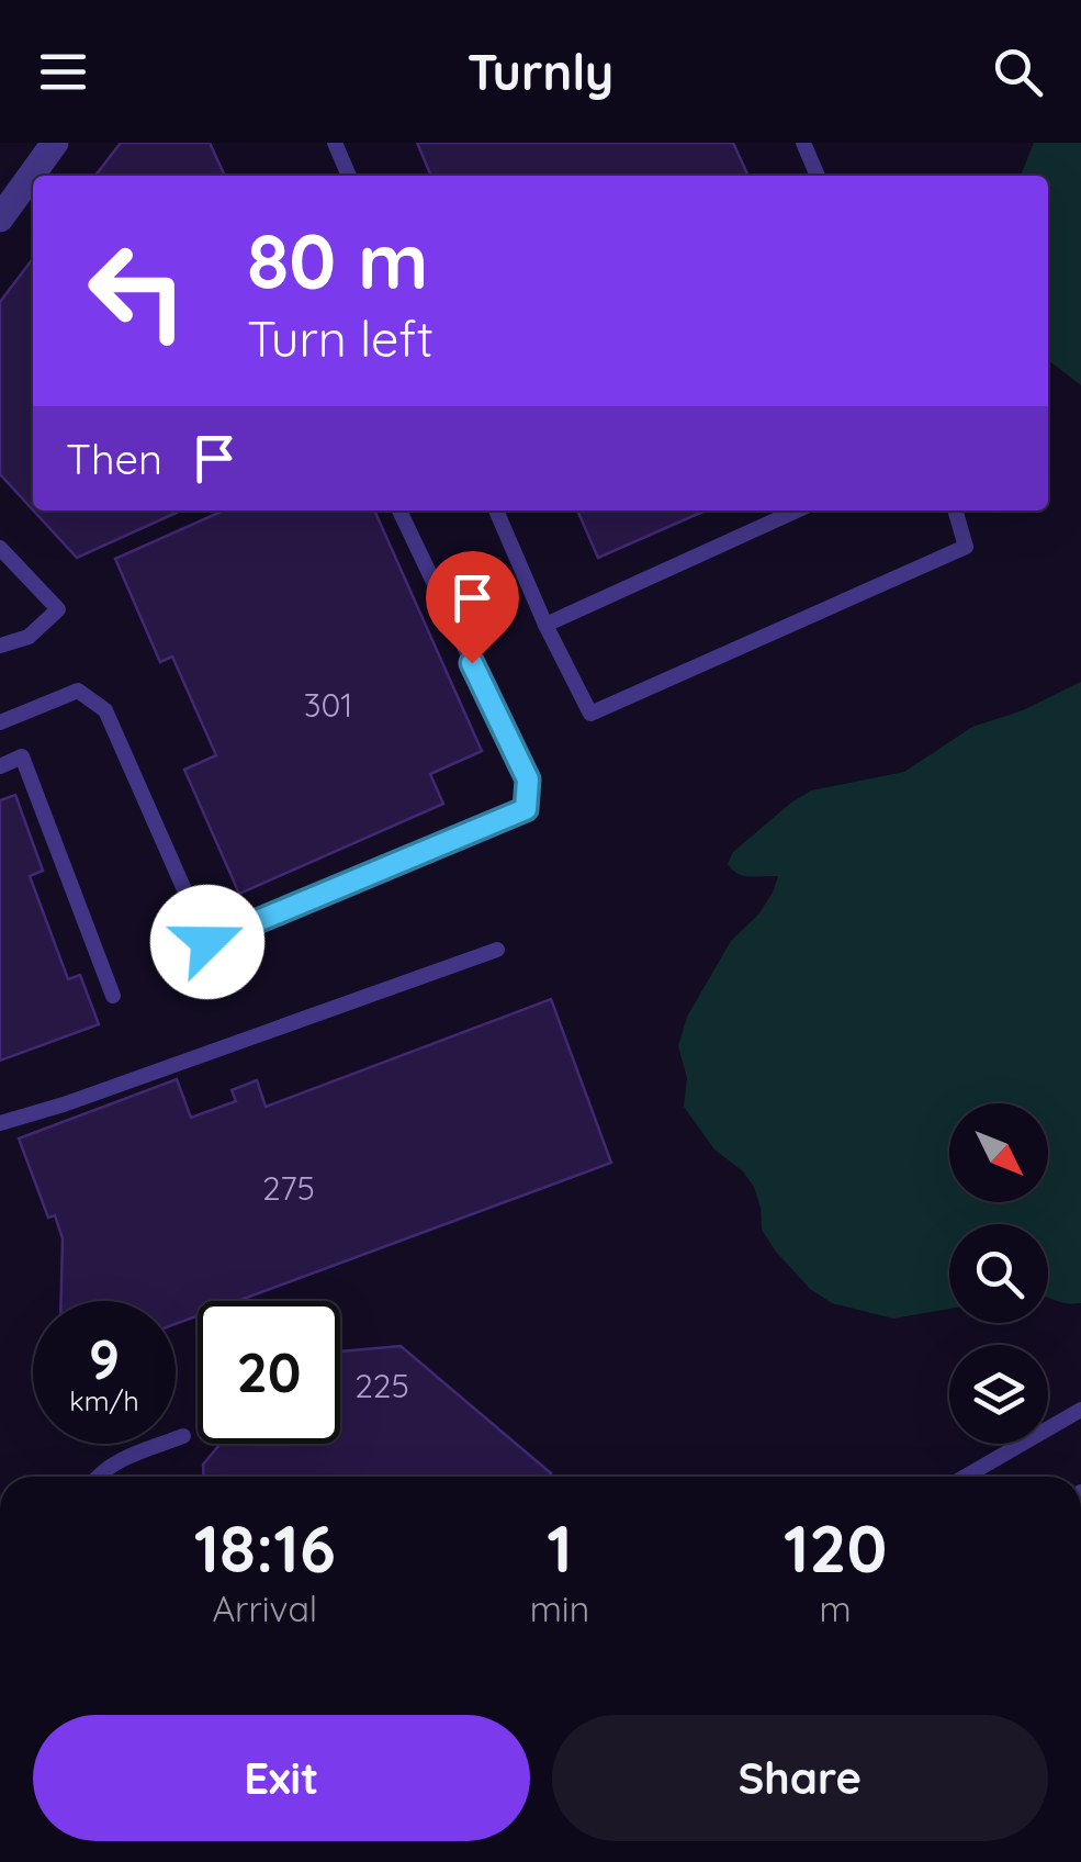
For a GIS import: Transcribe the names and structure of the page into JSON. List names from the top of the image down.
{
  "house_numbers": ["301", "275", "225"],
  "north": "bottom right",
  "page": {
    "header": "Turnly",
    "turn": ["80 m", "Turn left"],
    "then": "Then",
    "speed": "9 km/h",
    "limit": "20",
    "eta": [
      "18:16",
      "Arrival",
      "1",
      "min",
      "120",
      "m"
    ],
    "buttons": ["Exit", "Share"]
  }
}
